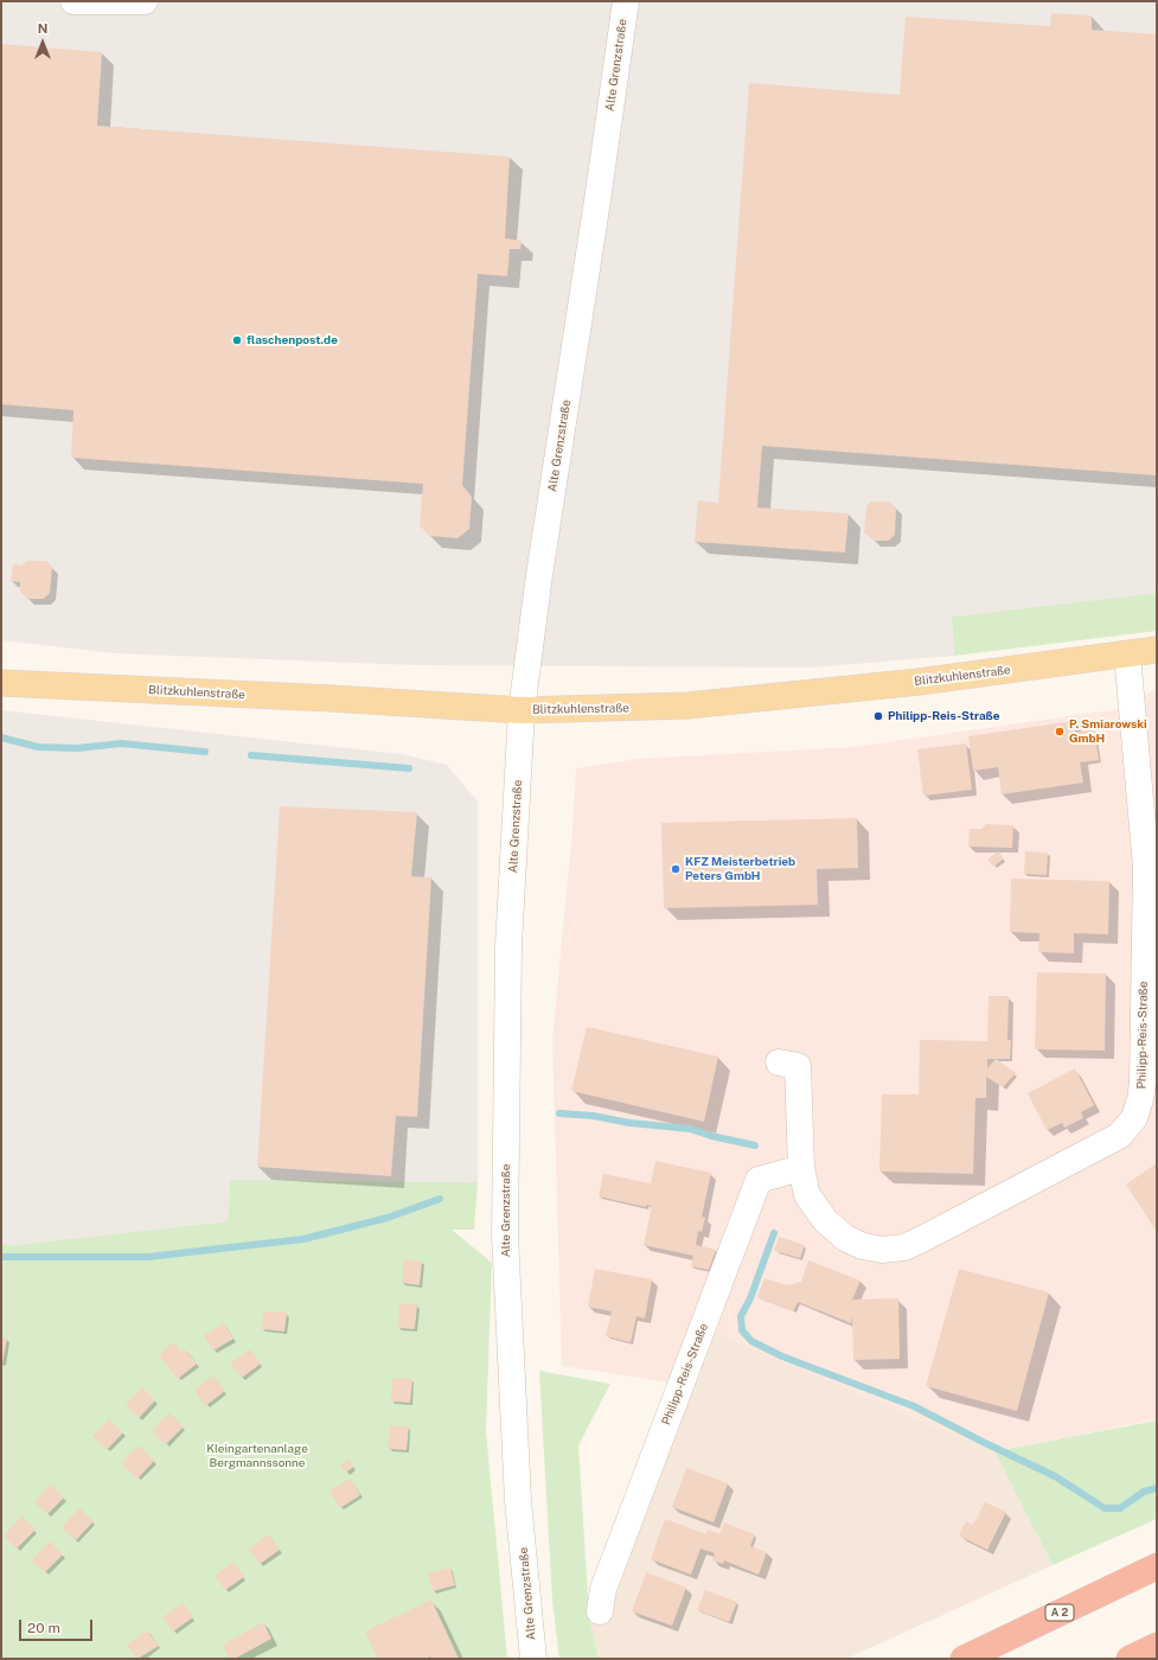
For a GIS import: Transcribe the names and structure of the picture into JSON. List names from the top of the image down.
{
  "streets": {
    "highway": ["A 2"],
    "main road": ["Blitzkuhlenstraße"],
    "street": ["Alte Grenzstraße", "Philipp-Reis-Straße"]
  },
  "crossings": [
    ["Alte Grenzstraße", "Blitzkuhlenstraße"],
    ["Blitzkuhlenstraße", "Philipp-Reis-Straße"]
  ],
  "parks": ["Kleingartenanlage Bergmannssonne"],
  "places": [
    "flaschenpost.de",
    "Philipp-Reis-Straße",
    "P. Smiarowski GmbH",
    "KFZ Meisterbetrieb Peters GmbH"
  ],
  "scale_bar": "20 m",
  "north": "top"
}
